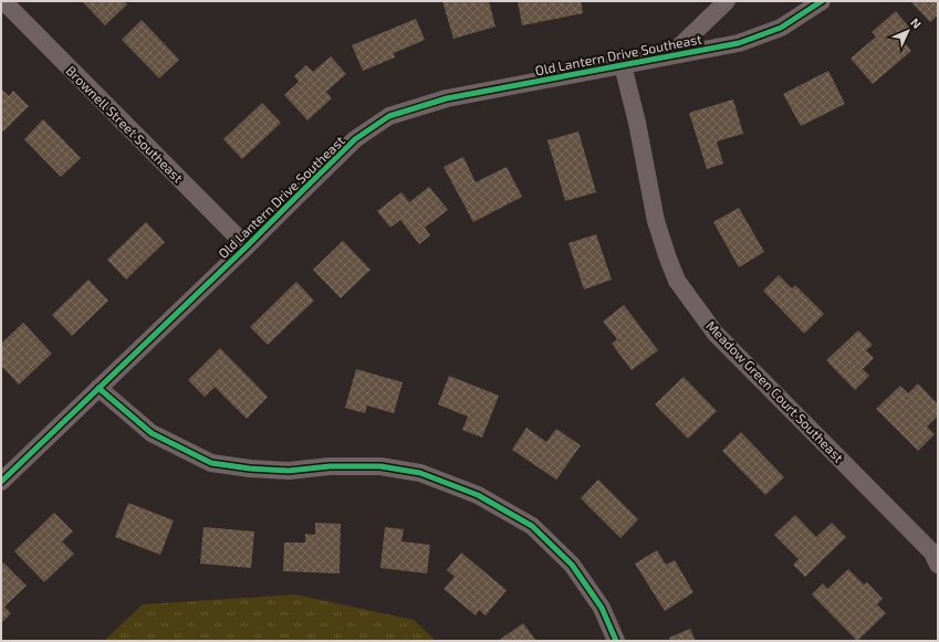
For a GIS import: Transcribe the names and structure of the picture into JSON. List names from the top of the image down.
{
  "streets": {
    "street": ["Old Lantern Drive Southeast", "Brownell Street Southeast", "Meadow Green Court Southeast"]
  },
  "crossings": [
    ["Old Lantern Drive Southeast", "Brownell Street Southeast"],
    ["Old Lantern Drive Southeast", "Meadow Green Court Southeast"]
  ],
  "north": "top right"
}
